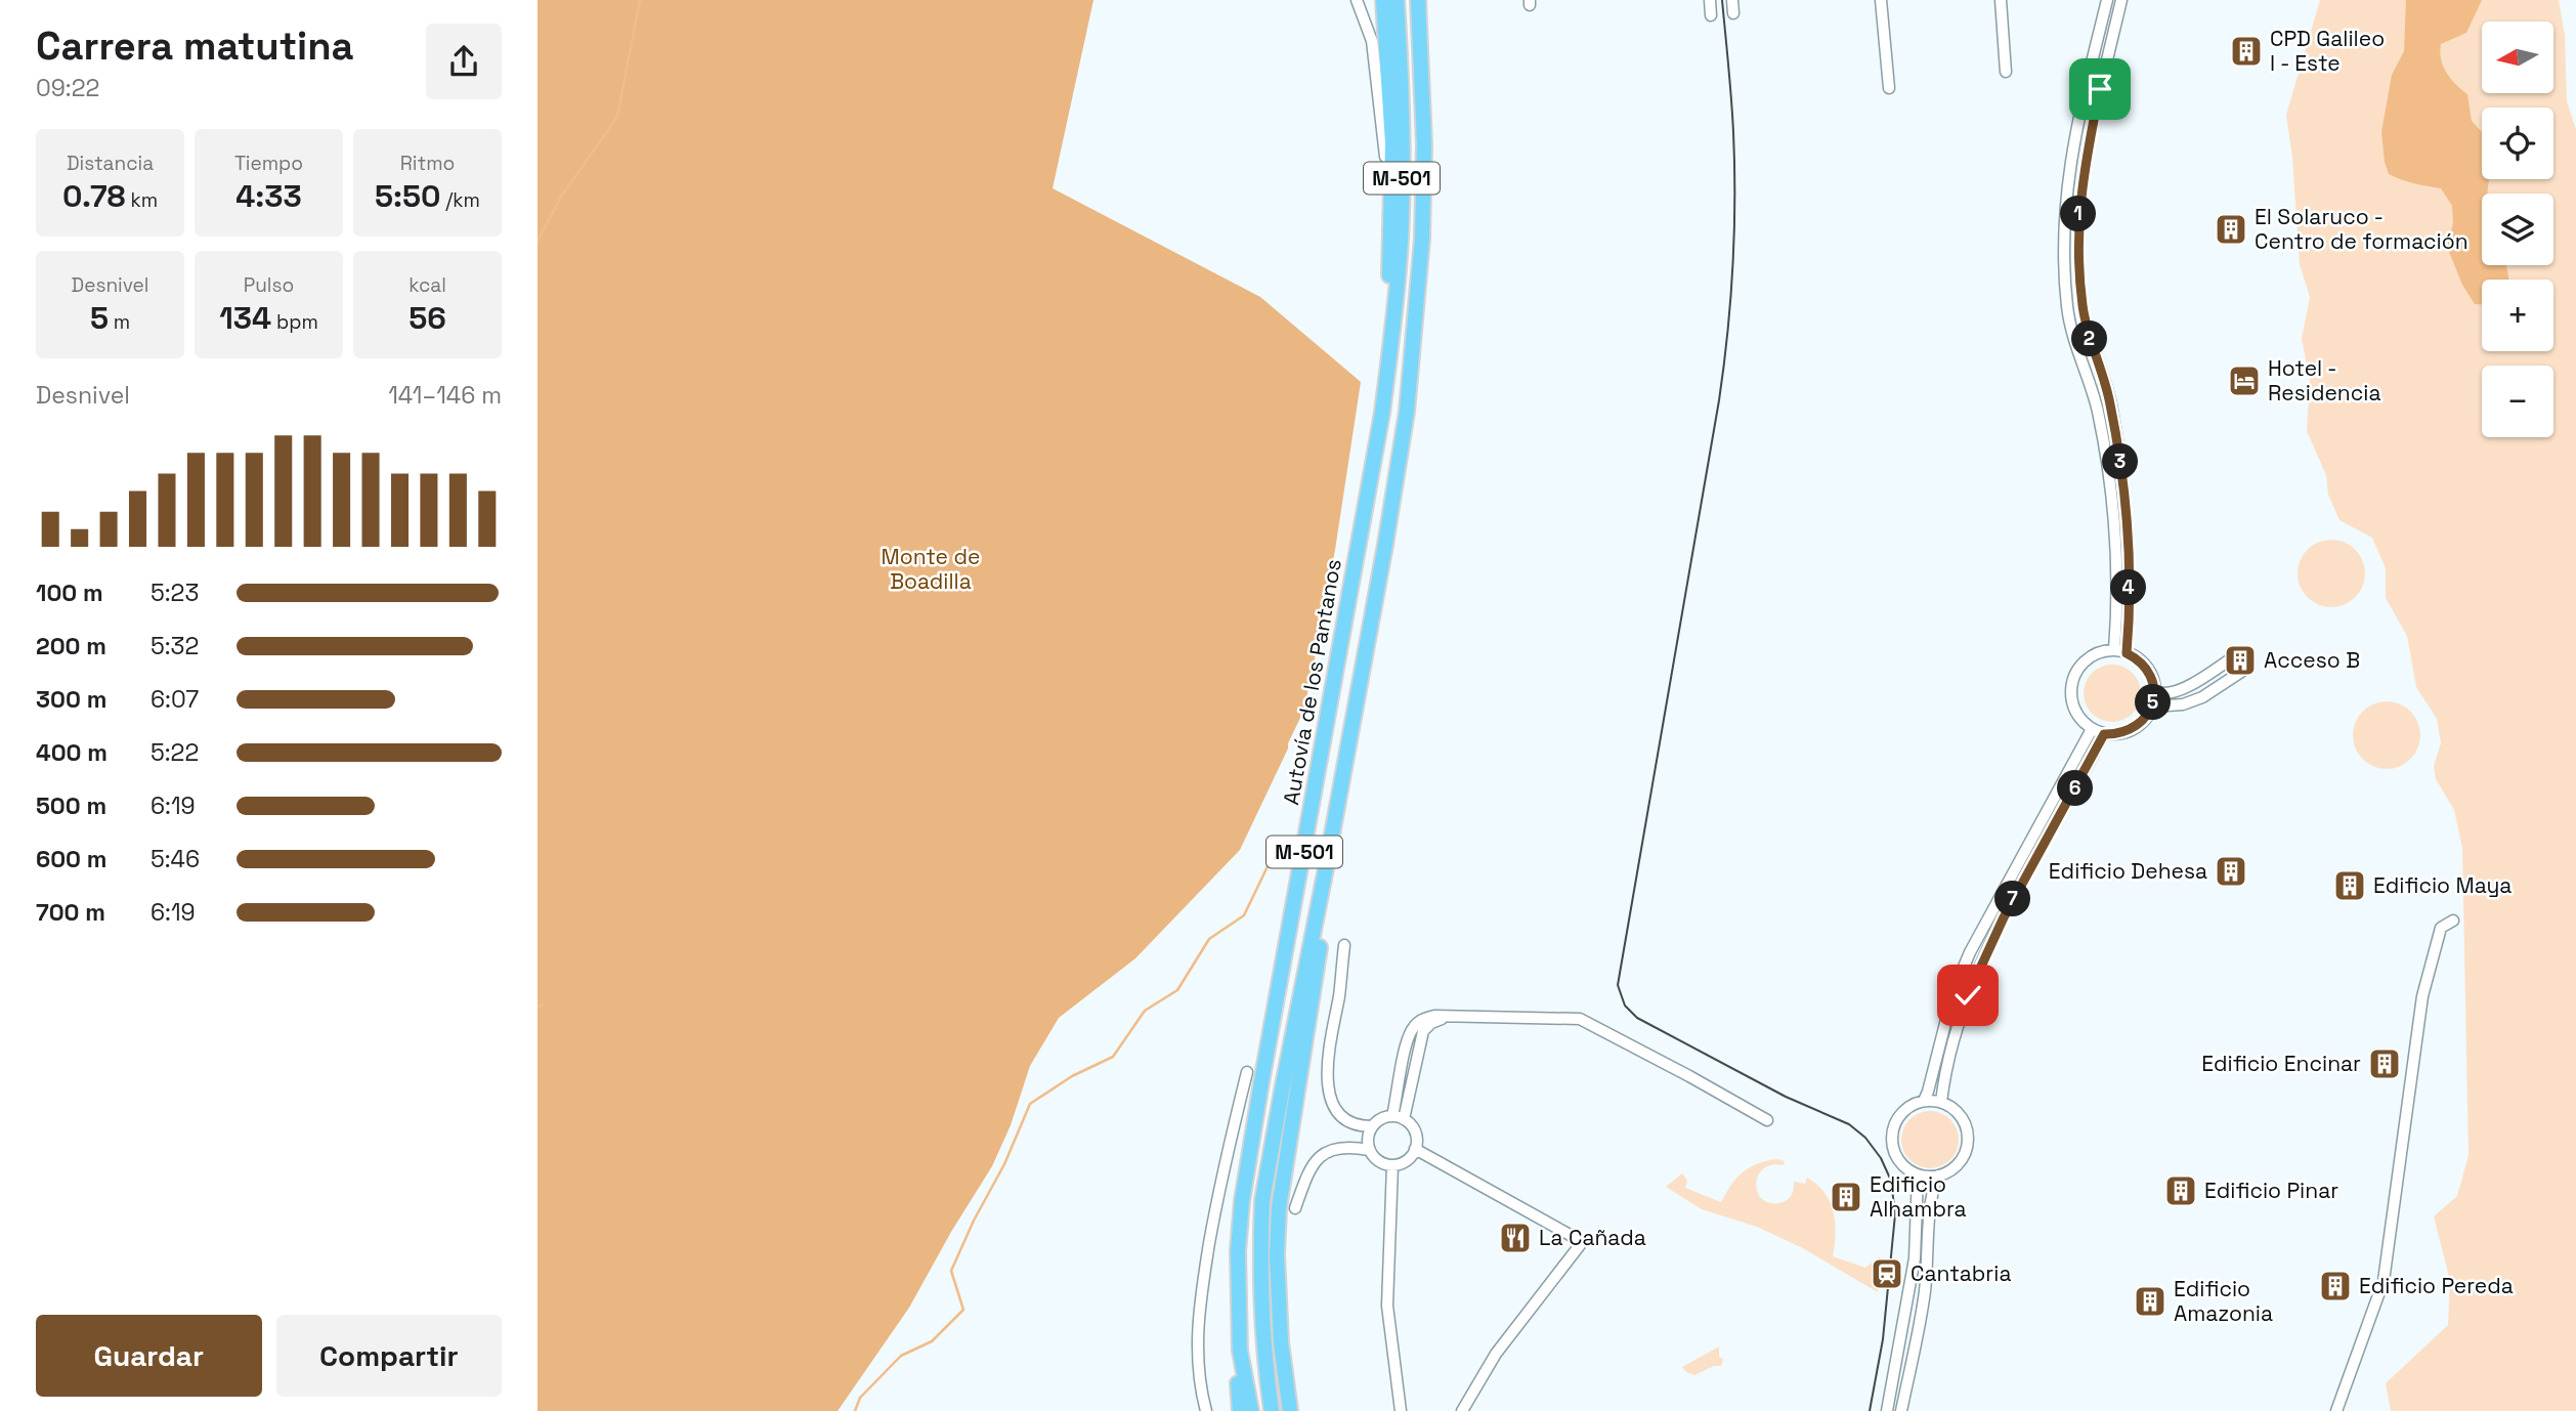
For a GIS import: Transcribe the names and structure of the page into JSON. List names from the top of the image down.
{
  "streets": {
    "highway": ["M-501", "Autovía de los Pantanos"]
  },
  "parks": ["Monte de Boadilla"],
  "places": {
    "building": [
      "CPD Galileo I - Este",
      "El Solaruco - Centro de formación",
      "Acceso B",
      "Edificio Dehesa",
      "Edificio Maya",
      "Edificio Encinar",
      "Edificio Pinar",
      "Edificio Alhambra",
      "Edificio Pereda",
      "Edificio Amazonia"
    ],
    "hotel": ["Hotel - Residencia"],
    "restaurant": ["La Cañada"],
    "station": ["Cantabria"]
  },
  "north": "left",
  "page": {
    "heading": ["Carrera matutina", "09:22"],
    "map_buttons": ["+", "−"],
    "stats": [
      ["Distancia", "0.78 km"],
      ["Tiempo", "4:33"],
      ["Ritmo", "5:50 /km"],
      ["Desnivel", "5 m"],
      ["Pulso", "134 bpm"],
      ["kcal", "56"]
    ],
    "pins": [
      "1",
      "2",
      "3",
      "4",
      "5",
      "6",
      "7"
    ],
    "chart": ["Desnivel", "141–146 m"],
    "list": [
      {
        "name": "100 m",
        "note": "5:23"
      },
      {
        "name": "200 m",
        "note": "5:32"
      },
      {
        "name": "300 m",
        "note": "6:07"
      },
      {
        "name": "400 m",
        "note": "5:22"
      },
      {
        "name": "500 m",
        "note": "6:19"
      },
      {
        "name": "600 m",
        "note": "5:46"
      },
      {
        "name": "700 m",
        "note": "6:19"
      }
    ],
    "buttons": ["Guardar", "Compartir"]
  }
}
